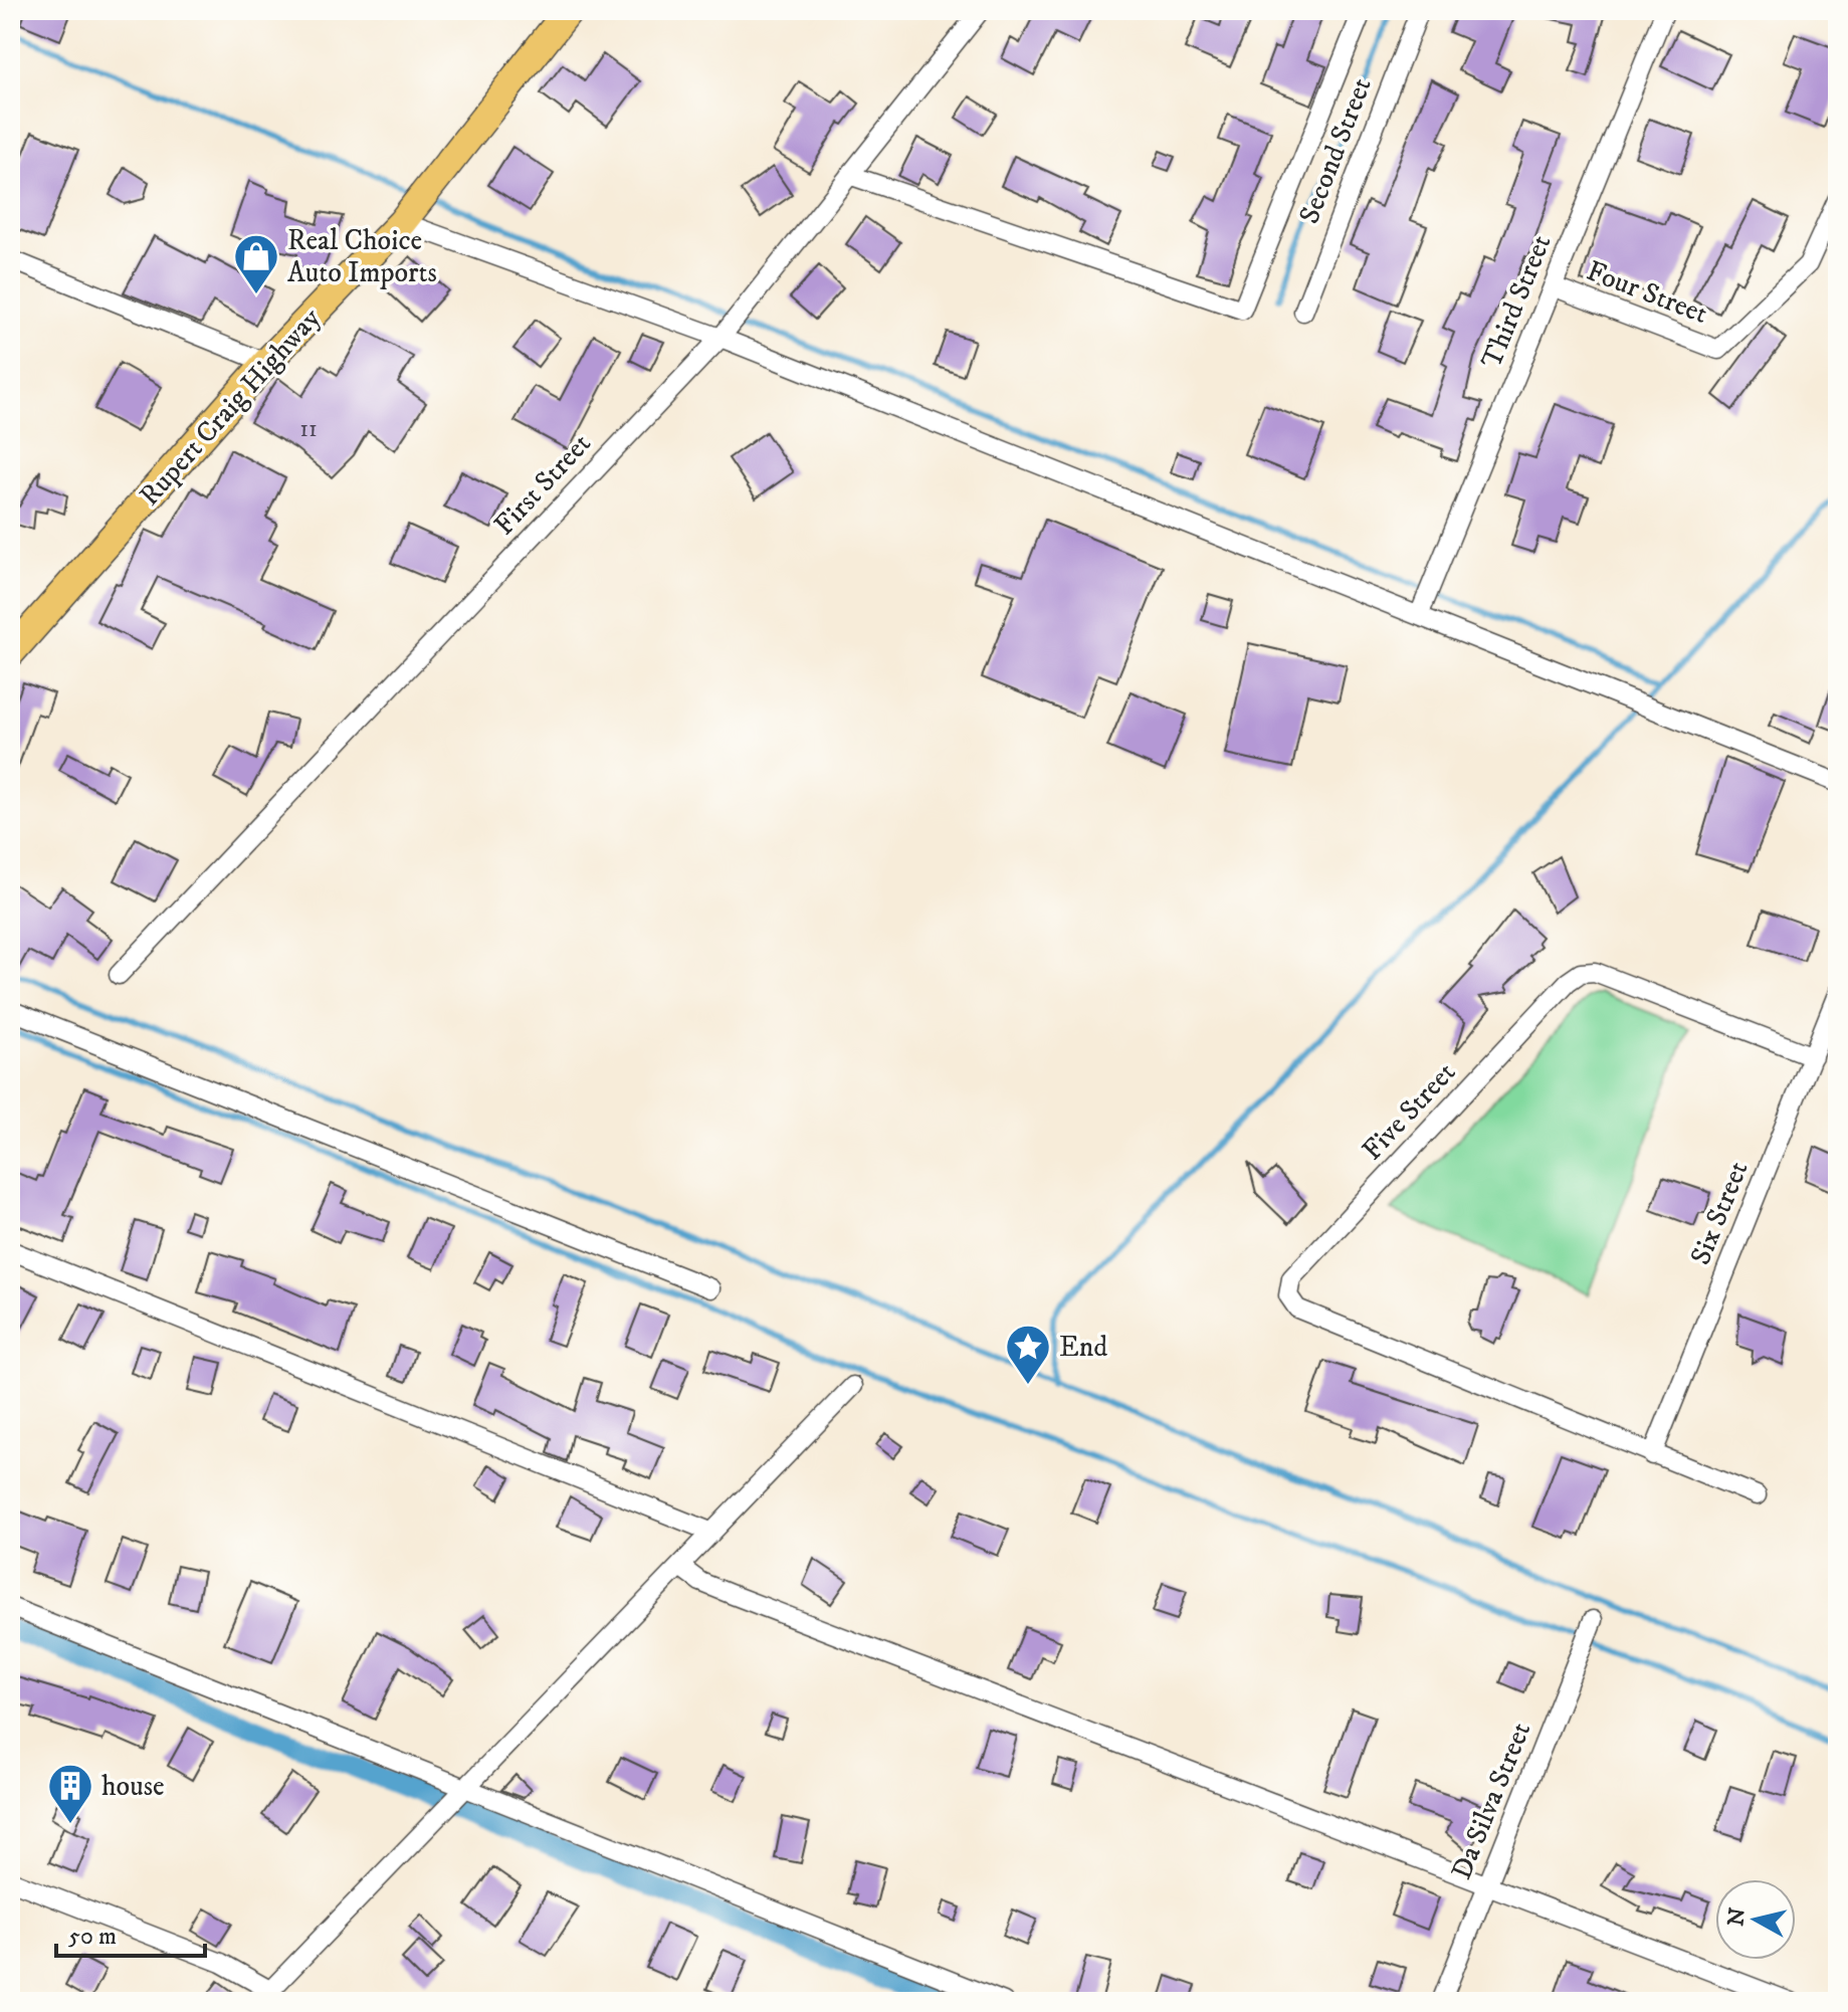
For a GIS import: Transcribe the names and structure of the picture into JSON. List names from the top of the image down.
{
  "streets": {
    "main road": ["Rupert Craig Highway"],
    "street": [
      "Second Street",
      "Four Street",
      "Third Street",
      "First Street",
      "Five Street",
      "Six Street",
      "Da Silva Street"
    ]
  },
  "crossings": [
    ["Second Street", "First Street"],
    ["Four Street", "Third Street"],
    ["Five Street", "Six Street"]
  ],
  "places": {
    "shop": ["Real Choice Auto Imports"],
    "place": ["End"],
    "building": ["house"]
  },
  "house_numbers": ["11"],
  "scale_bar": "50 m",
  "north": "left"
}
